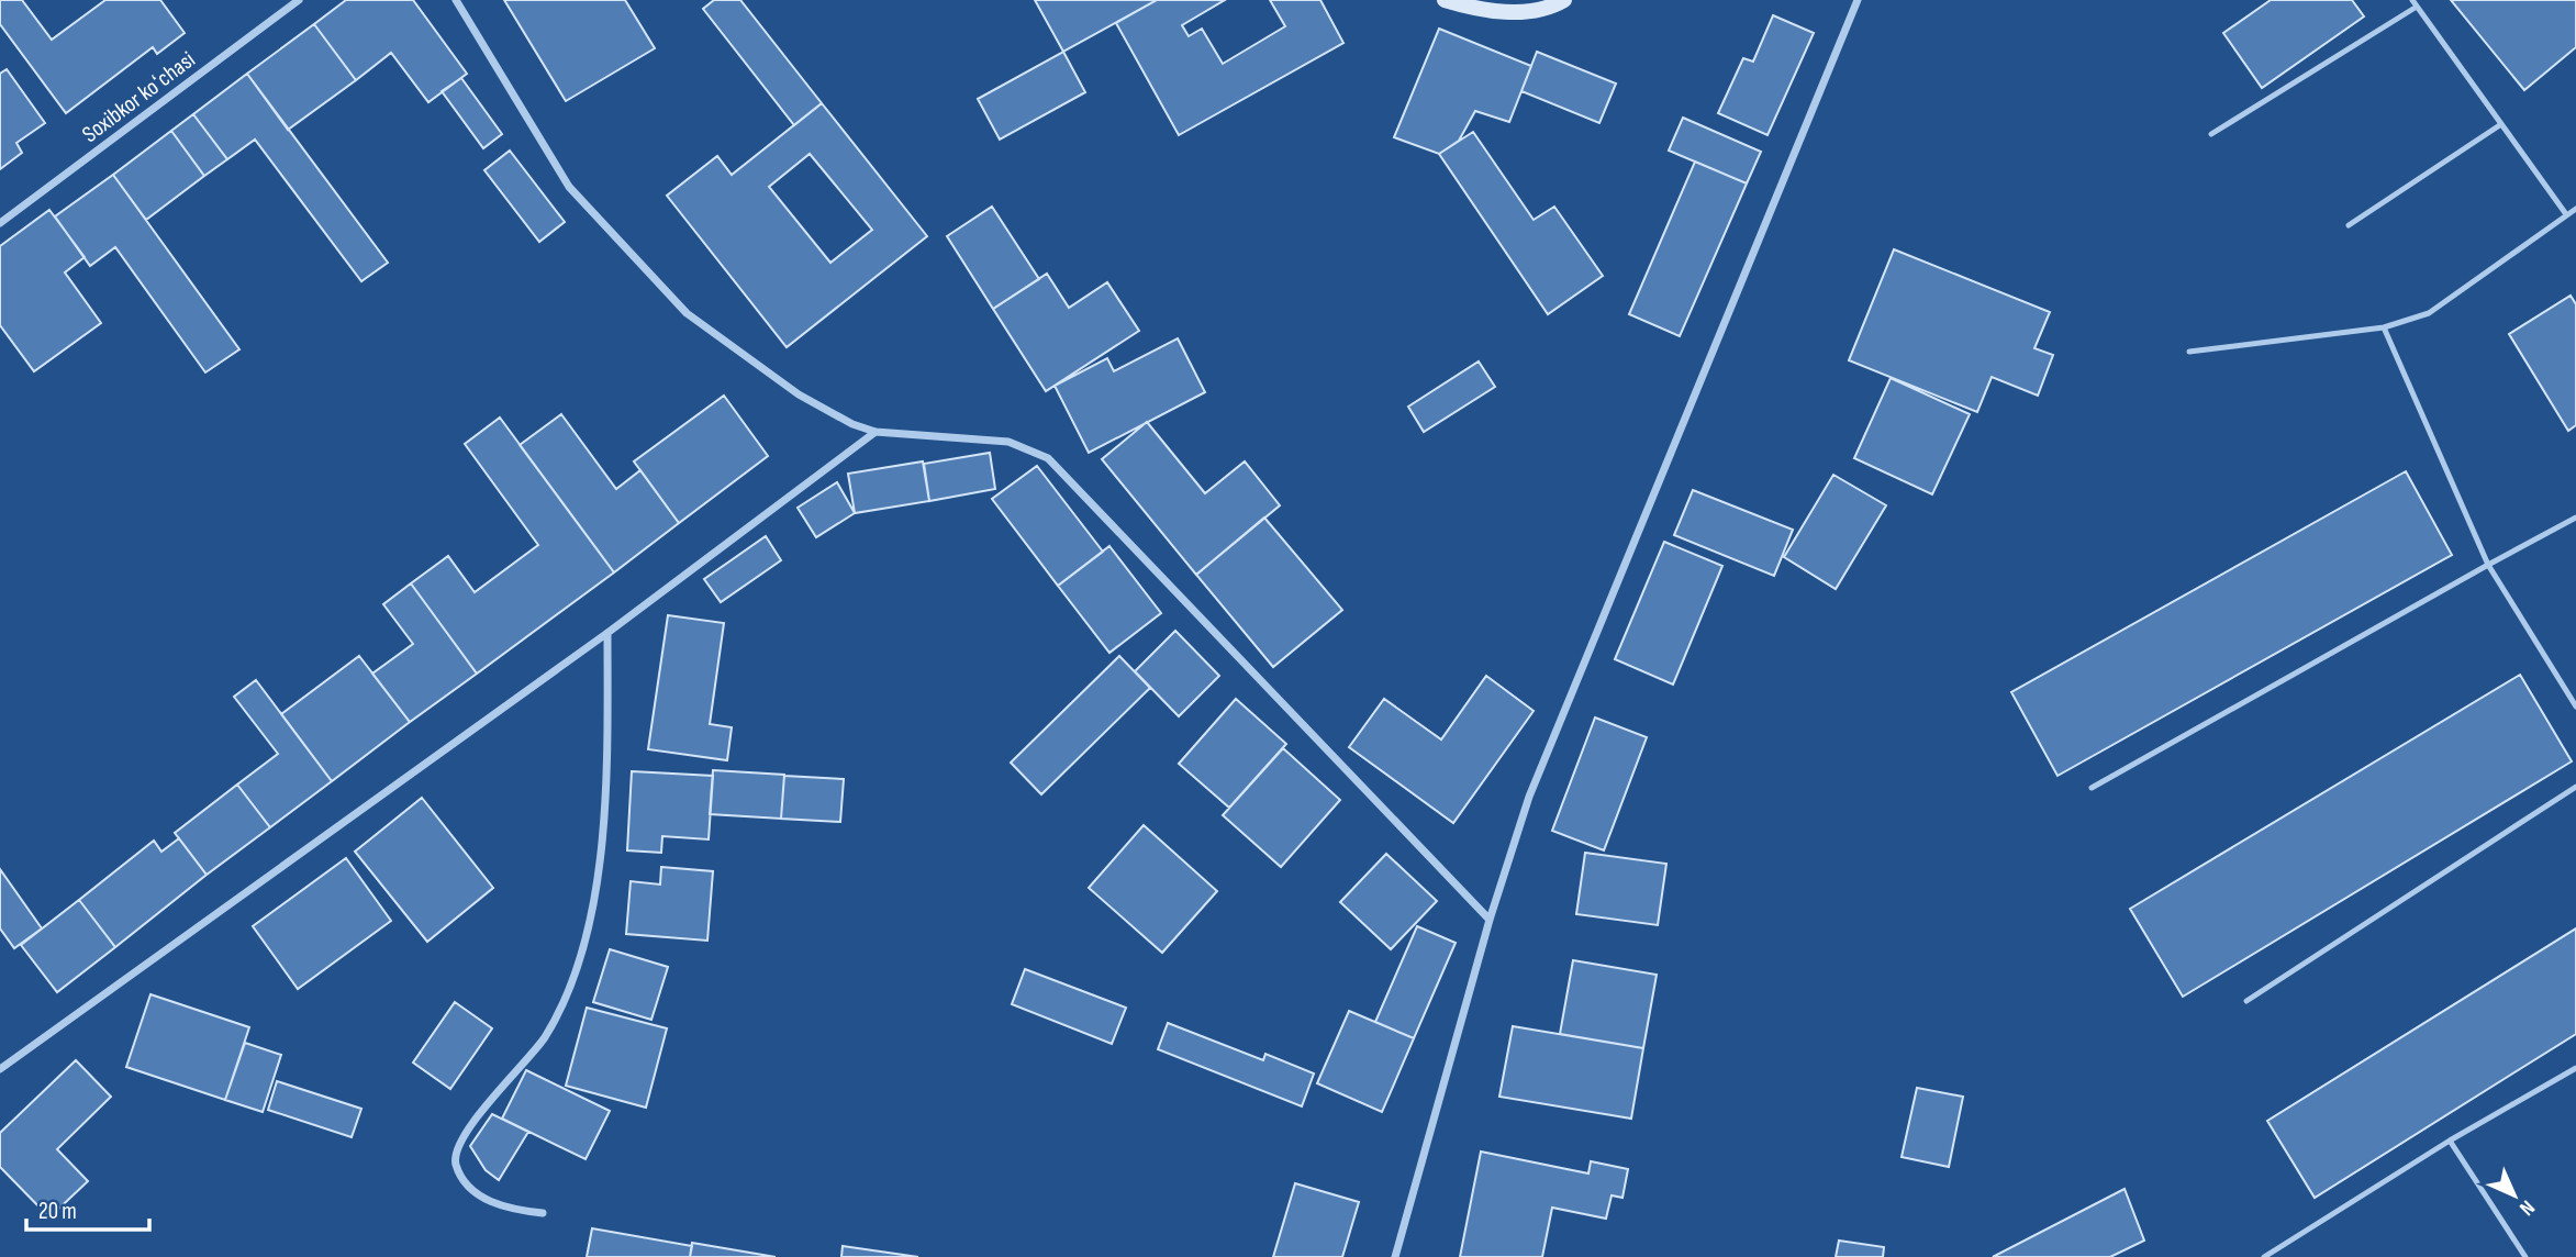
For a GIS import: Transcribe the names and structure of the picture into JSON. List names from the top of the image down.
{
  "streets": {
    "street": ["Soxibkor koʻchasi"]
  },
  "scale_bar": "20 m",
  "north": "bottom right"
}
